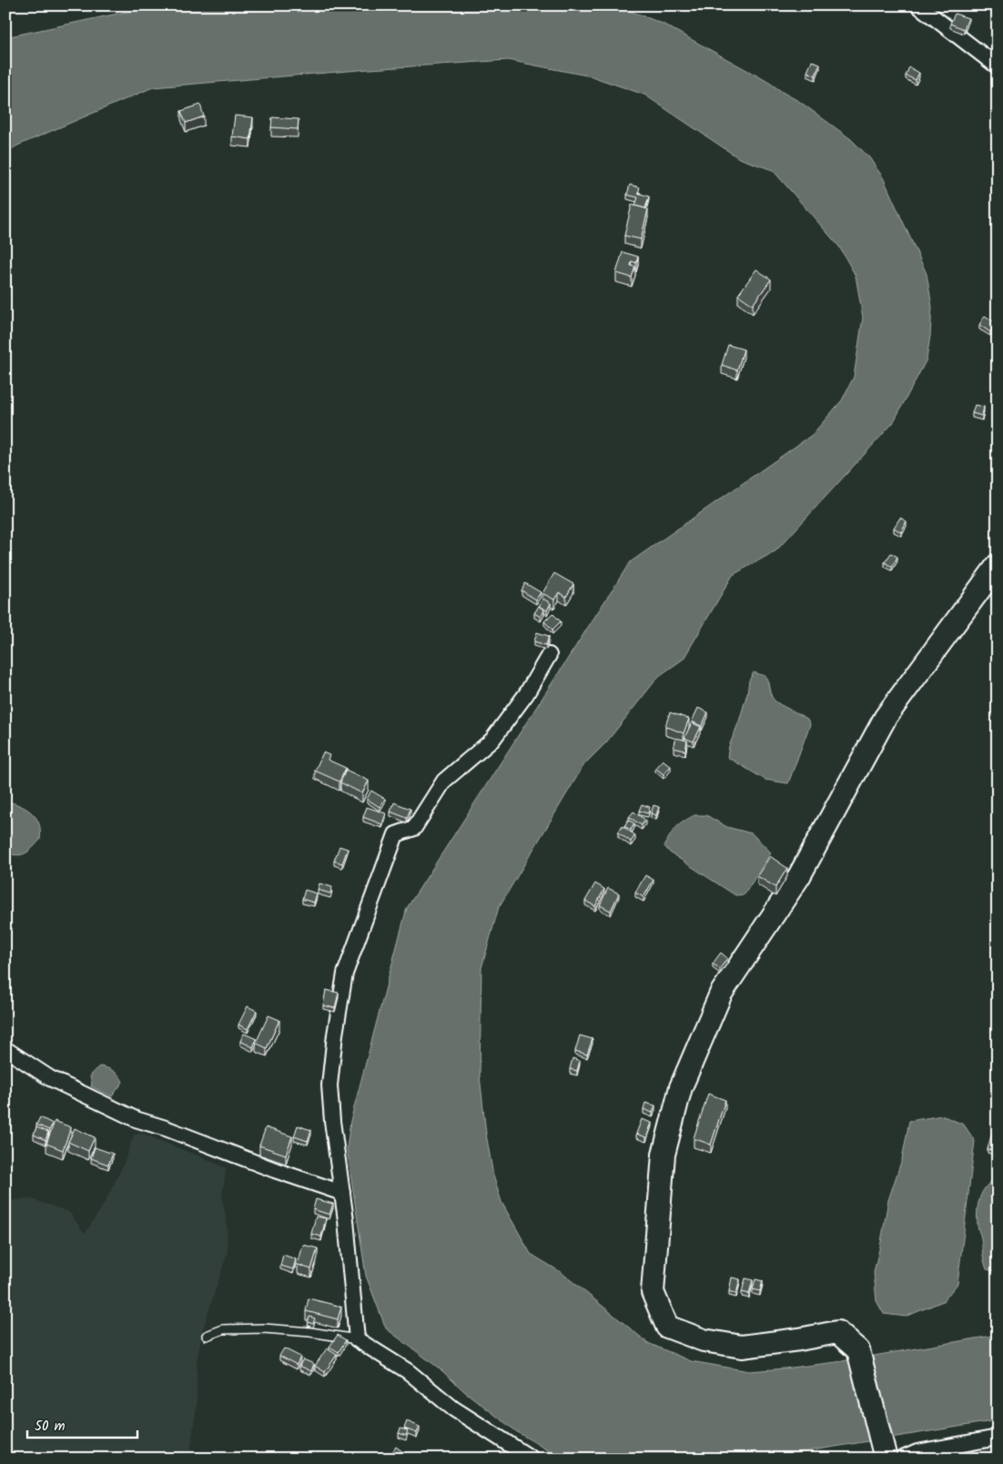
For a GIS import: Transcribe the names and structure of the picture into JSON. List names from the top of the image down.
{
  "scale_bar": "50 m"
}
